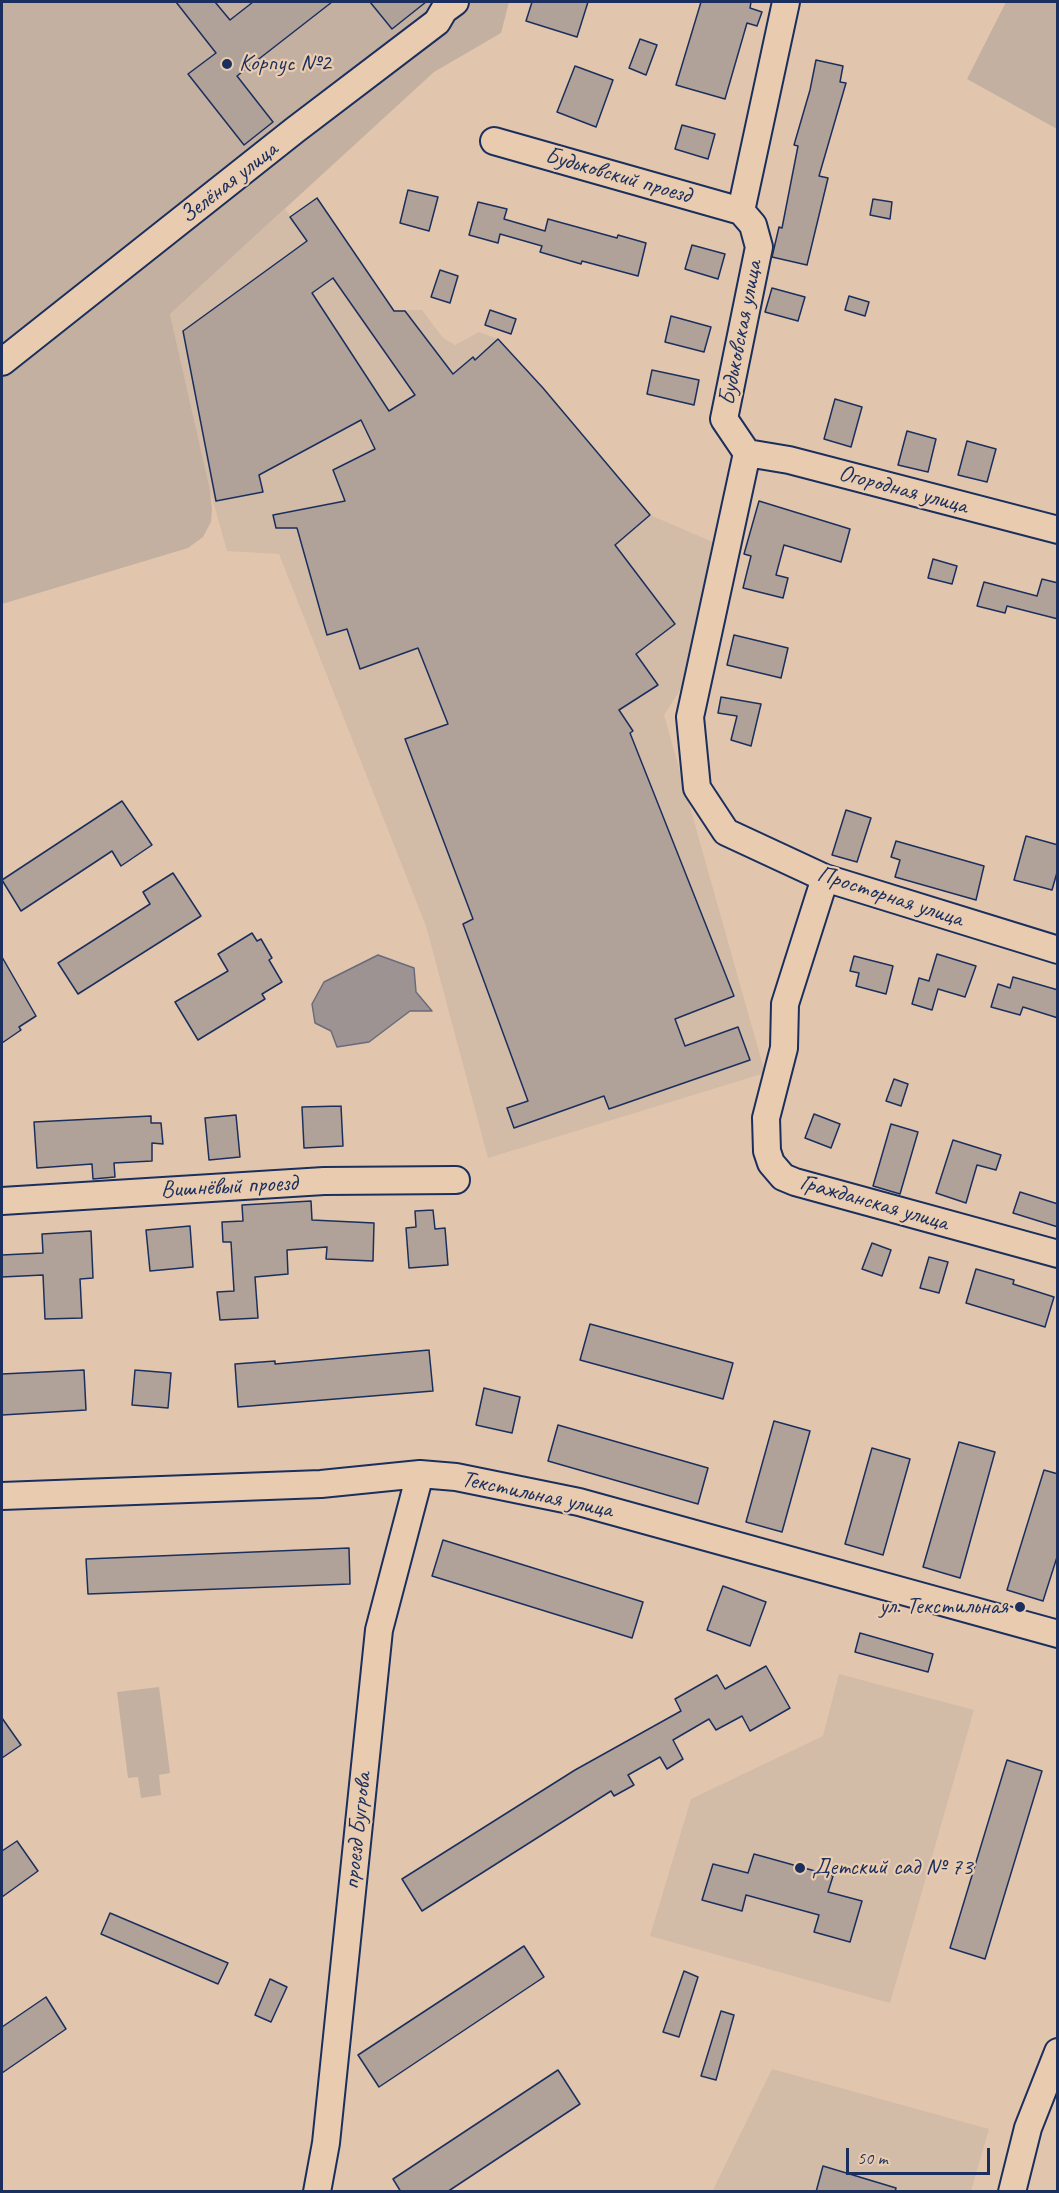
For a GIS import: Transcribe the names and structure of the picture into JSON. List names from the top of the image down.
{
  "streets": {
    "street": [
      "Будьковский проезд",
      "Зелёная улица",
      "Будьковская улица",
      "Огородная улица",
      "Просторная улица",
      "Вишнёвый проезд",
      "Гражданская улица",
      "Текстильная улица",
      "проезд Бугрова"
    ]
  },
  "crossings": [
    ["Будьковский проезд", "Будьковская улица"],
    ["Будьковская улица", "Огородная улица"],
    ["Будьковская улица", "Просторная улица"],
    ["Огородная улица", "Просторная улица"],
    ["Просторная улица", "Гражданская улица"],
    ["Текстильная улица", "проезд Бугрова"]
  ],
  "places": ["Корпус №2", "ул. Текстильная", "Детский сад № 73"],
  "scale_bar": "50 m"
}
